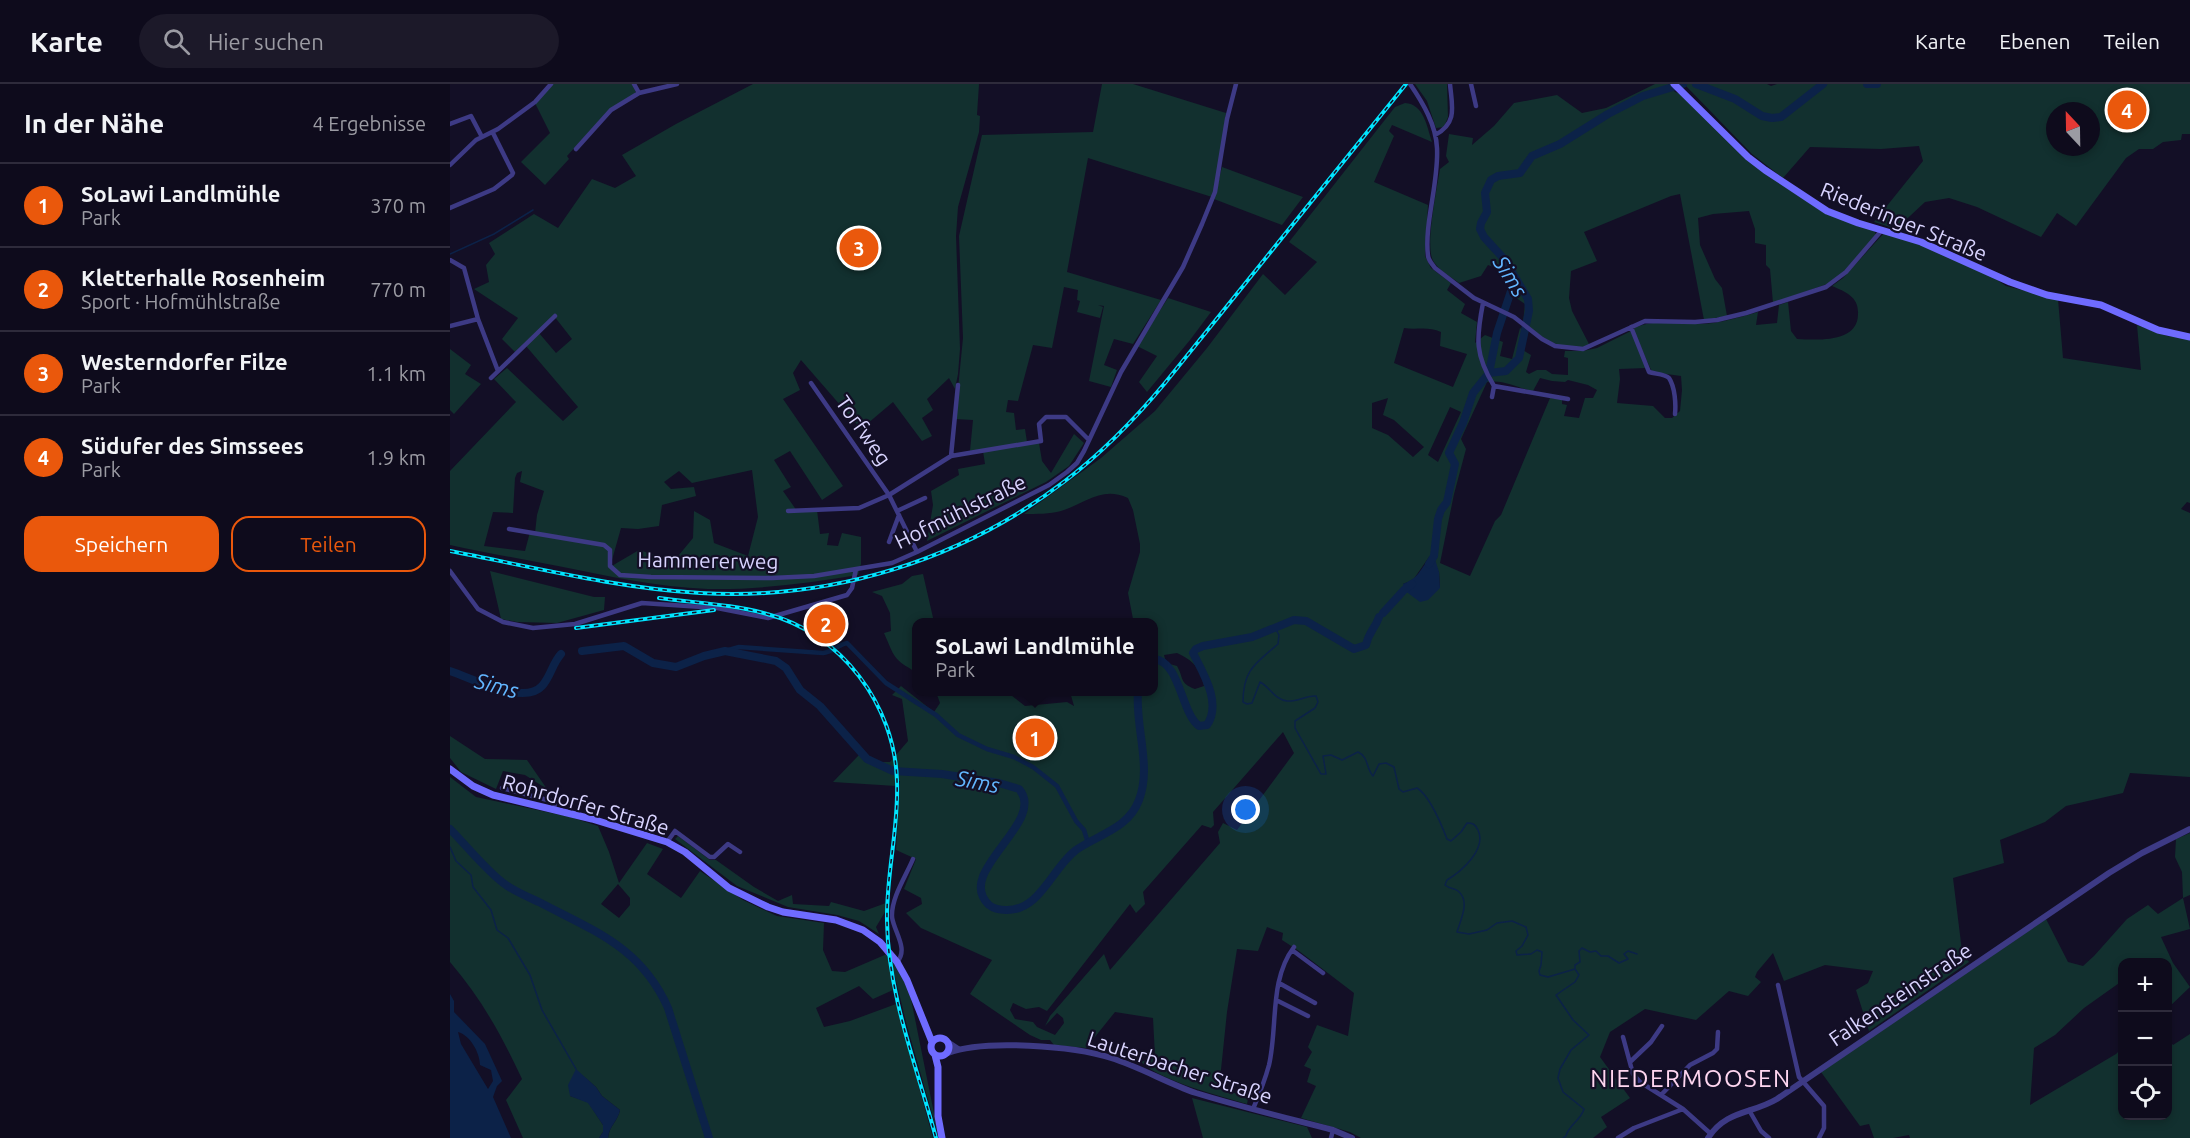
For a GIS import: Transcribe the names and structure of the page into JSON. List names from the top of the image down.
{
  "streets": {
    "main road": ["Riederinger Straße", "Rohrdorfer Straße"],
    "street": [
      "Torfweg",
      "Hofmühlstraße",
      "Hammererweg",
      "Falkensteinstraße",
      "Lauterbacher Straße"
    ]
  },
  "crossings": [
    ["Torfweg", "Hofmühlstraße"],
    ["Hofmühlstraße", "Hammererweg"],
    ["Rohrdorfer Straße", "Lauterbacher Straße"]
  ],
  "districts": ["NIEDERMOOSEN"],
  "water": ["Sims"],
  "north": "top",
  "page": {
    "header": "Karte",
    "search": "Hier suchen",
    "nav": ["Karte", "Ebenen", "Teilen"],
    "heading": ["In der Nähe", "4 Ergebnisse"],
    "pins": [
      "4",
      "3",
      "2",
      "1"
    ],
    "list": [
      {
        "mark": "1",
        "name": "SoLawi Landlmühle",
        "note": "Park",
        "value": "370 m"
      },
      {
        "mark": "2",
        "name": "Kletterhalle Rosenheim",
        "note": "Sport · Hofmühlstraße",
        "value": "770 m"
      },
      {
        "mark": "3",
        "name": "Westerndorfer Filze",
        "note": "Park",
        "value": "1.1 km"
      },
      {
        "mark": "4",
        "name": "Südufer des Simssees",
        "note": "Park",
        "value": "1.9 km"
      }
    ],
    "buttons": ["Speichern", "Teilen"],
    "popup": ["SoLawi Landlmühle", "Park"],
    "map_buttons": ["+", "−"]
  }
}
